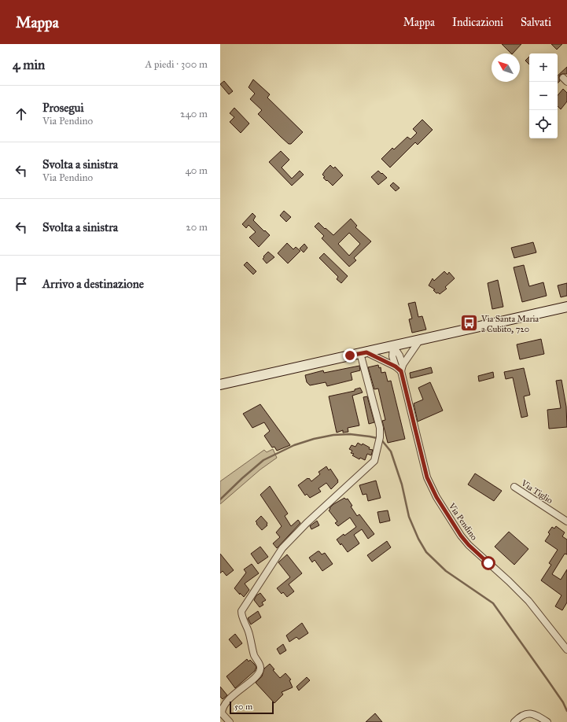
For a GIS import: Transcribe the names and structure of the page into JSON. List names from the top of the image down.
{
  "streets": {
    "street": ["Via Tiglio", "Via Pendino"]
  },
  "places": {
    "bus stop": ["Via Santa Maria a Cubito, 720"]
  },
  "scale_bar": "50 m",
  "north": "top left",
  "page": {
    "header": "Mappa",
    "nav": ["Mappa", "Indicazioni", "Salvati"],
    "heading": ["4 min", "A piedi · 300 m"],
    "map_buttons": ["+", "−"],
    "list": [
      ["Prosegui", "Via Pendino", "240 m"],
      ["Svolta a sinistra", "Via Pendino", "40 m"],
      ["Svolta a sinistra", "20 m"],
      "Arrivo a destinazione"
    ],
    "scale": "50 m"
  }
}
